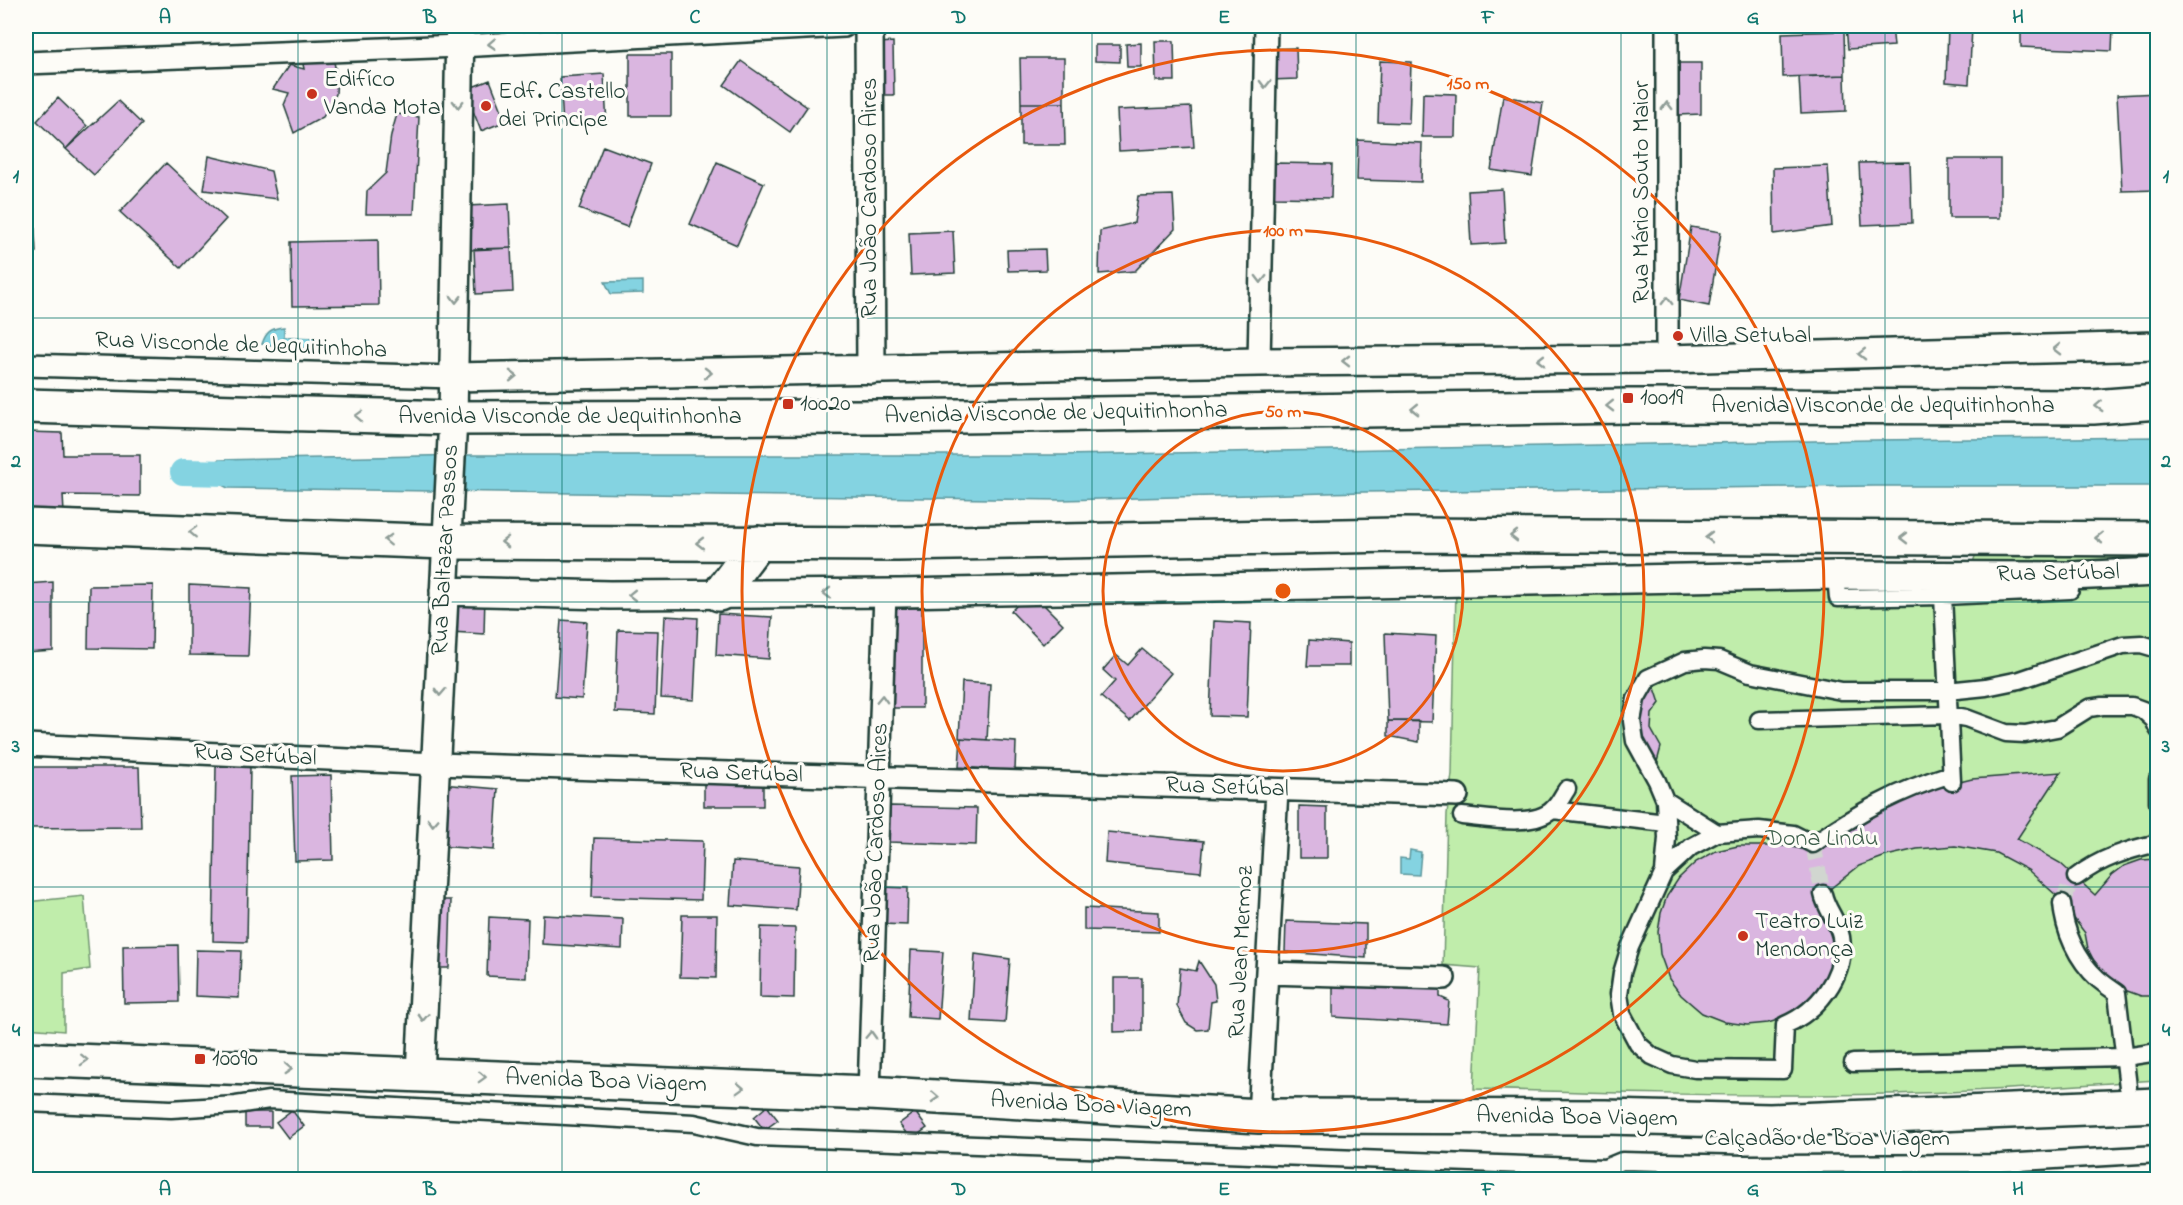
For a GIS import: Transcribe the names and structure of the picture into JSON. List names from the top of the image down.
{
  "streets": {
    "main road": ["Avenida Visconde de Jequitinhonha", "Avenida Boa Viagem"],
    "street": [
      "Rua Mário Souto Maior",
      "Rua João Cardoso Aires",
      "Rua Visconde de Jequitinhoha",
      "Rua Baltazar Passos",
      "Rua Setúbal",
      "Rua Jean Mermoz",
      "Calçadão de Boa Viagem"
    ]
  },
  "crossings": [
    ["Rua Mário Souto Maior", "Avenida Visconde de Jequitinhonha"],
    ["Rua João Cardoso Aires", "Avenida Visconde de Jequitinhonha"],
    ["Rua João Cardoso Aires", "Rua Setúbal"],
    ["Rua João Cardoso Aires", "Avenida Boa Viagem"],
    ["Rua Visconde de Jequitinhoha", "Avenida Visconde de Jequitinhonha"],
    ["Rua Visconde de Jequitinhoha", "Rua Baltazar Passos"],
    ["Avenida Visconde de Jequitinhonha", "Rua Baltazar Passos"],
    ["Rua Baltazar Passos", "Rua Setúbal"],
    ["Rua Baltazar Passos", "Avenida Boa Viagem"],
    ["Rua Setúbal", "Rua Jean Mermoz"],
    ["Rua Jean Mermoz", "Avenida Boa Viagem"]
  ],
  "one_way": [
    "Rua Mário Souto Maior",
    "Rua João Cardoso Aires",
    "Rua Baltazar Passos",
    "Avenida Boa Viagem"
  ],
  "parks": ["Dona Lindu"],
  "places": {
    "other": [
      "Edifíco Vanda Mota",
      "Edf. Castello dei Principe",
      "Villa Setubal",
      "Teatro Luiz Mendonça"
    ],
    "transit": ["10019", "10020", "10090"]
  },
  "grid": {
    "columns": [
      "A",
      "B",
      "C",
      "D",
      "E",
      "F",
      "G",
      "H"
    ],
    "rows": [
      "1",
      "2",
      "3",
      "4"
    ]
  },
  "rings": ["150 m", "100 m", "50 m"]
}
